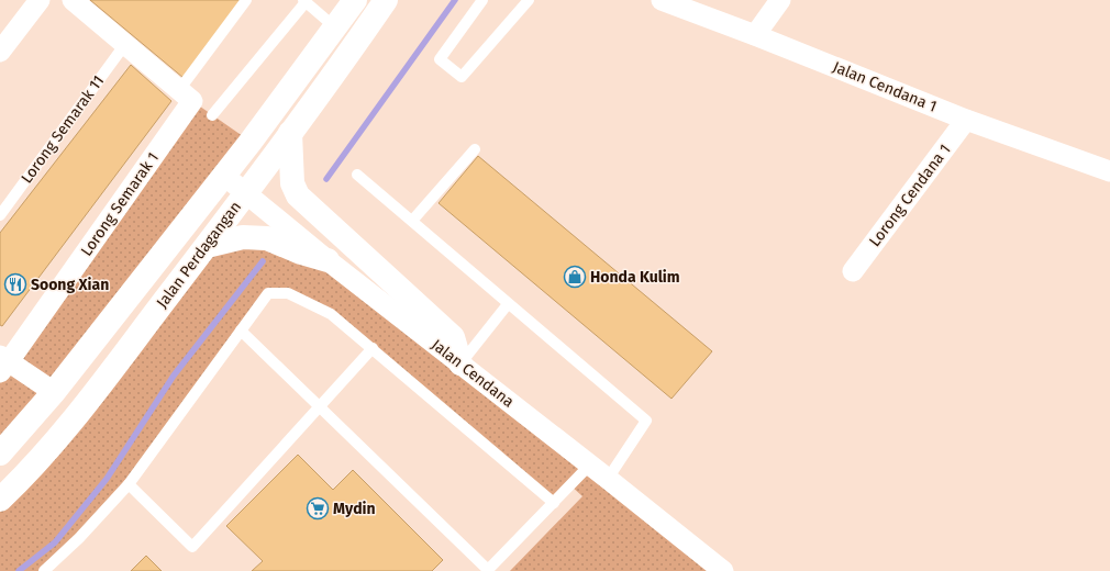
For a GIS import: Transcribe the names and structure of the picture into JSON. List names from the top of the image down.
{
  "streets": {
    "main road": ["Jalan Perdagangan"],
    "street": [
      "Jalan Cendana 1",
      "Lorong Cendana 1",
      "Lorong Semarak 1",
      "Jalan Cendana"
    ],
    "lane": ["Lorong Semarak 11"]
  },
  "crossings": [
    ["Jalan Cendana 1", "Lorong Cendana 1"],
    ["Jalan Perdagangan", "Jalan Cendana"]
  ],
  "places": {
    "shop": ["Honda Kulim"],
    "restaurant": ["Soong Xian"],
    "supermarket": ["Mydin"]
  }
}
